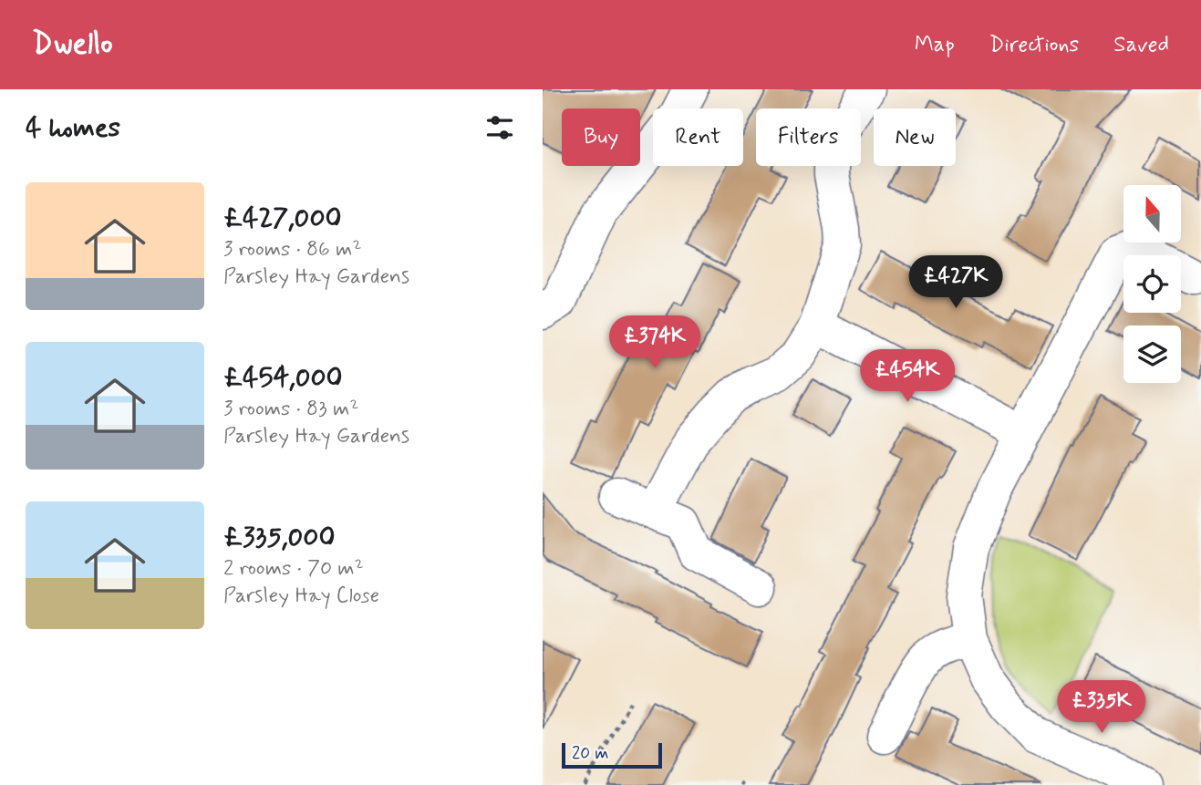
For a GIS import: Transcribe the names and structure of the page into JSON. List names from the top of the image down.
{
  "scale_bar": "20 m",
  "north": "top",
  "page": {
    "header": "Dwello",
    "nav": ["Map", "Directions", "Saved"],
    "heading": "4 homes",
    "chip": [
      "Buy",
      "Rent",
      "Filters",
      "New"
    ],
    "list": [
      {
        "name": "£427,000",
        "note": "3 rooms · 86 m² · Parsley Hay Gardens"
      },
      {
        "name": "£454,000",
        "note": "3 rooms · 83 m² · Parsley Hay Gardens"
      },
      {
        "name": "£335,000",
        "note": "2 rooms · 70 m² · Parsley Hay Close"
      }
    ],
    "price": [
      "£427K",
      "£374K",
      "£454K",
      "£335K"
    ],
    "scale": "20 m"
  }
}
